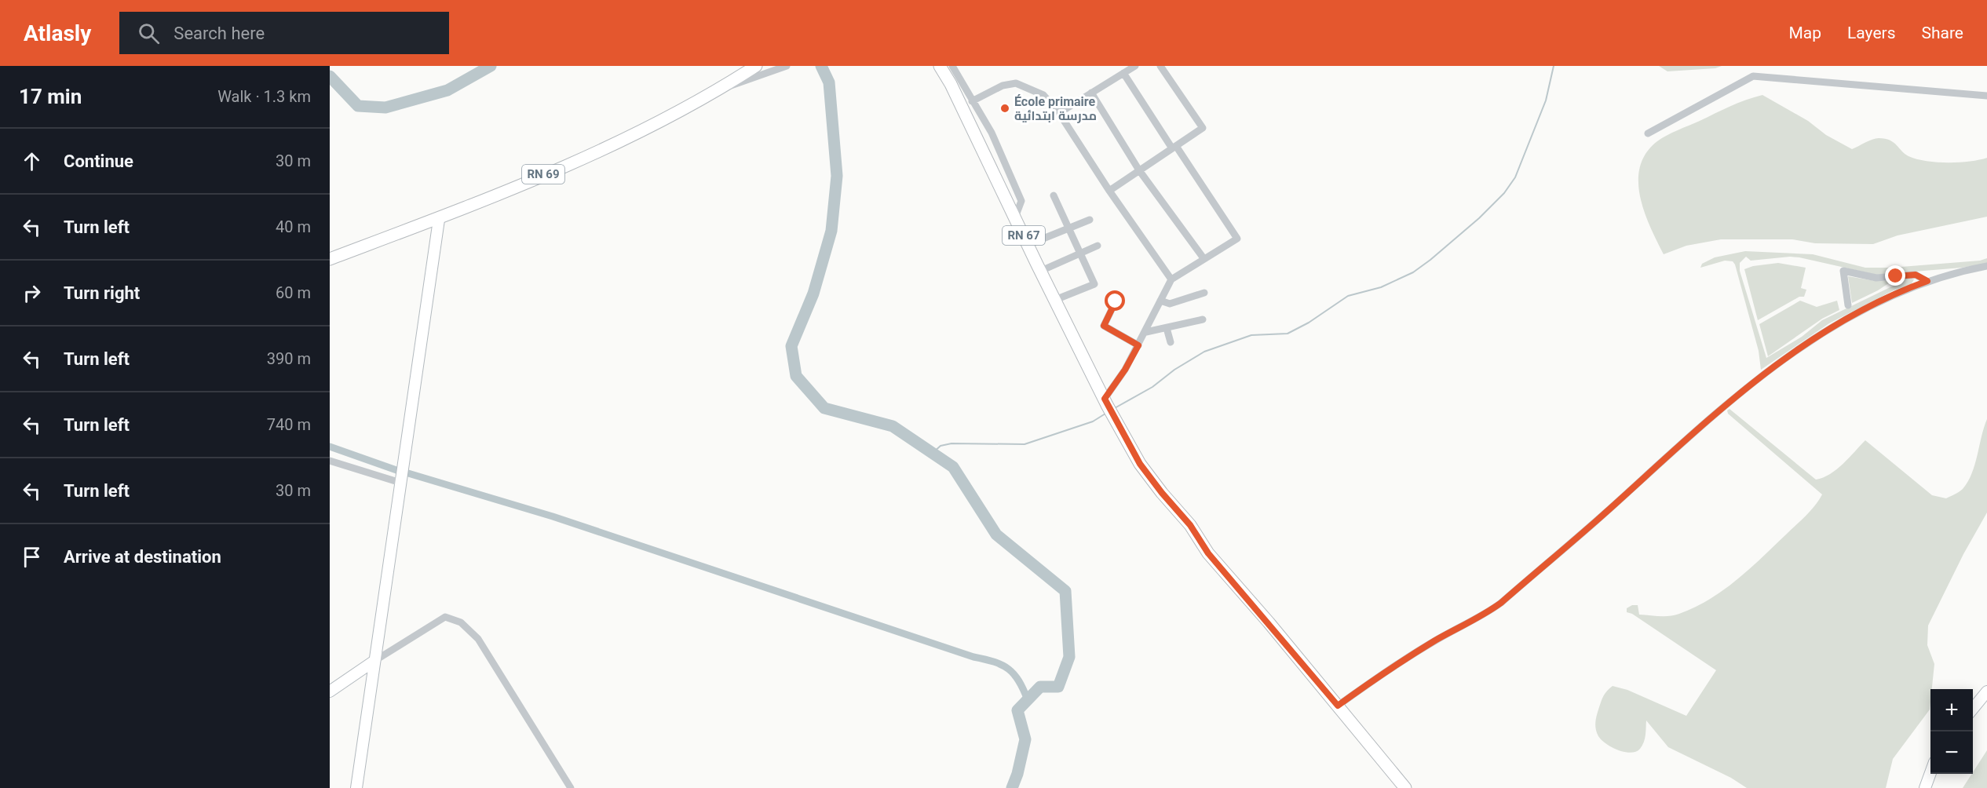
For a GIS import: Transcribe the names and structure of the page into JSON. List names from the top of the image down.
{
  "streets": {
    "main road": ["RN 69", "RN 67"]
  },
  "places": ["École primaire مدرسة ابتدائية"],
  "page": {
    "header": "Atlasly",
    "search": "Search here",
    "nav": ["Map", "Layers", "Share"],
    "heading": ["17 min", "Walk · 1.3 km"],
    "list": [
      ["Continue", "30 m"],
      ["Turn left", "40 m"],
      ["Turn right", "60 m"],
      ["Turn left", "390 m"],
      ["Turn left", "740 m"],
      ["Turn left", "30 m"],
      "Arrive at destination"
    ],
    "map_buttons": ["+", "−"]
  }
}
